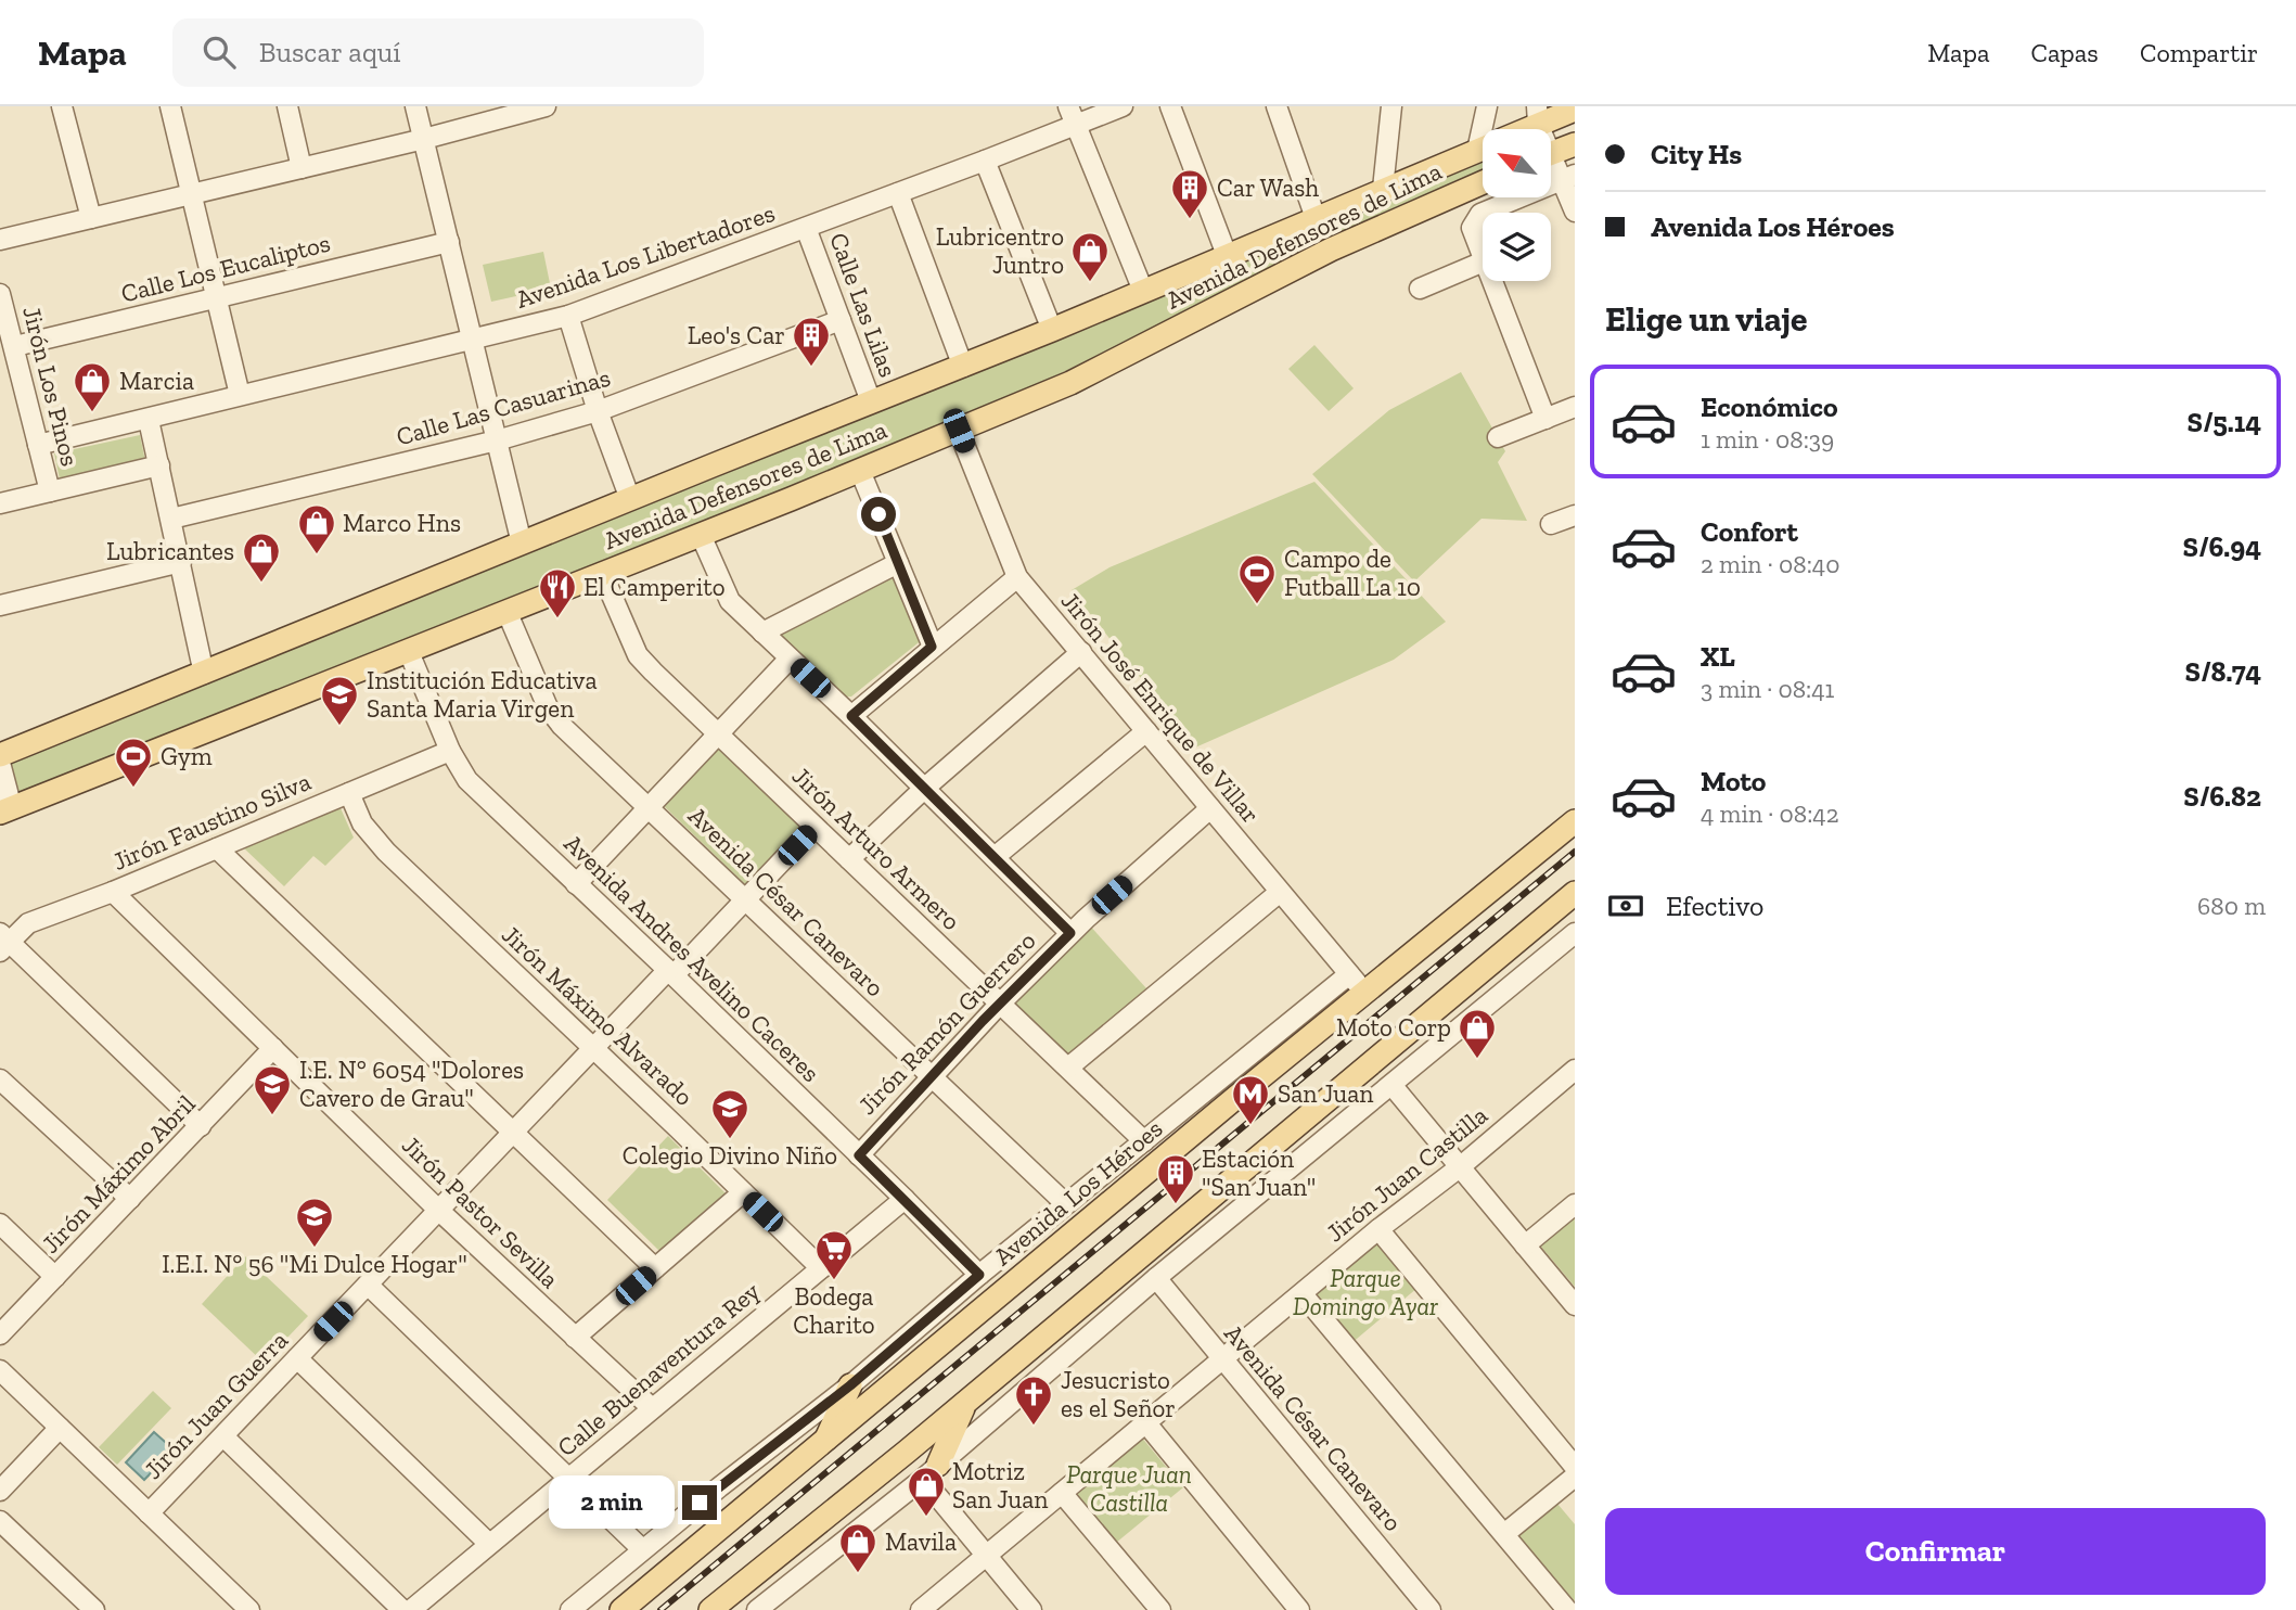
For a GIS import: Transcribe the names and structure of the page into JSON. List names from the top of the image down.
{
  "streets": {
    "main road": ["Avenida Defensores de Lima", "Avenida Los Héroes"],
    "street": [
      "Avenida Los Libertadores",
      "Calle Los Eucaliptos",
      "Calle Las Lilas",
      "Jirón Los Pinos",
      "Calle Las Casuarinas",
      "Jirón José Enrique de Villar",
      "Jirón Faustino Silva",
      "Jirón Arturo Armero",
      "Avenida César Canevaro",
      "Avenida Andres Avelino Caceres",
      "Jirón Máximo Alvarado",
      "Jirón Ramón Guerrero",
      "Jirón Máximo Abril",
      "Jirón Juan Castilla",
      "Jirón Pastor Sevilla",
      "Calle Buenaventura Rey",
      "Jirón Juan Guerra"
    ]
  },
  "crossings": [
    ["Avenida Defensores de Lima", "Calle Las Lilas"],
    ["Avenida Defensores de Lima", "Jirón José Enrique de Villar"],
    ["Avenida Defensores de Lima", "Jirón Arturo Armero"],
    ["Avenida Defensores de Lima", "Avenida César Canevaro"],
    ["Avenida Defensores de Lima", "Avenida Andres Avelino Caceres"],
    ["Avenida Los Libertadores", "Calle Las Lilas"],
    ["Avenida Los Libertadores", "Jirón Los Pinos"],
    ["Calle Los Eucaliptos", "Jirón Los Pinos"],
    ["Calle Las Lilas", "Calle Las Casuarinas"],
    ["Jirón José Enrique de Villar", "Jirón Ramón Guerrero"],
    ["Jirón José Enrique de Villar", "Avenida Los Héroes"],
    ["Jirón Faustino Silva", "Avenida Andres Avelino Caceres"],
    ["Jirón Faustino Silva", "Jirón Máximo Alvarado"],
    ["Jirón Faustino Silva", "Jirón Pastor Sevilla"],
    ["Jirón Arturo Armero", "Jirón Ramón Guerrero"],
    ["Jirón Arturo Armero", "Avenida Los Héroes"],
    ["Jirón Arturo Armero", "Jirón Juan Guerra"],
    ["Avenida César Canevaro", "Jirón Ramón Guerrero"],
    ["Avenida César Canevaro", "Jirón Juan Castilla"],
    ["Avenida César Canevaro", "Avenida Los Héroes"],
    ["Avenida César Canevaro", "Jirón Juan Guerra"],
    ["Avenida Andres Avelino Caceres", "Jirón Ramón Guerrero"],
    ["Avenida Andres Avelino Caceres", "Avenida Los Héroes"],
    ["Avenida Andres Avelino Caceres", "Calle Buenaventura Rey"],
    ["Avenida Andres Avelino Caceres", "Jirón Juan Guerra"],
    ["Jirón Máximo Alvarado", "Calle Buenaventura Rey"],
    ["Jirón Máximo Alvarado", "Jirón Juan Guerra"],
    ["Jirón Máximo Abril", "Jirón Pastor Sevilla"],
    ["Jirón Pastor Sevilla", "Calle Buenaventura Rey"],
    ["Jirón Pastor Sevilla", "Jirón Juan Guerra"]
  ],
  "parks": ["Parque Domingo Ayar", "Parque Juan Castilla"],
  "places": {
    "building": ["Car Wash", "Leo's Car", "Estación \"San Juan\""],
    "shop": [
      "Lubricentro Juntro",
      "Marcia",
      "Marco Hns",
      "Lubricantes",
      "Moto Corp",
      "Motriz San Juan",
      "Mavila"
    ],
    "sports": ["Campo de Futball La 10", "Gym"],
    "restaurant": ["El Camperito"],
    "school or university": [
      "Institución Educativa Santa Maria Virgen",
      "I.E. N° 6054 \"Dolores Cavero de Grau\"",
      "Colegio Divino Niño",
      "I.E.I. N° 56 \"Mi Dulce Hogar\""
    ],
    "metro station": ["San Juan"],
    "supermarket": ["Bodega Charito"],
    "church": ["Jesucristo es el Señor"]
  },
  "north": "top left",
  "page": {
    "header": "Mapa",
    "search": "Buscar aquí",
    "nav": ["Mapa", "Capas", "Compartir"],
    "banner": ["City Hs", "Avenida Los Héroes"],
    "heading": "Elige un viaje",
    "list": [
      {
        "name": "Económico",
        "note": "1 min · 08:39",
        "value": "S/5.14"
      },
      {
        "name": "Confort",
        "note": "2 min · 08:40",
        "value": "S/6.94"
      },
      {
        "name": "XL",
        "note": "3 min · 08:41",
        "value": "S/8.74"
      },
      {
        "name": "Moto",
        "note": "4 min · 08:42",
        "value": "S/6.82"
      }
    ],
    "pay": ["Efectivo", "680 m"],
    "bubble": "2 min",
    "buttons": "Confirmar"
  }
}
